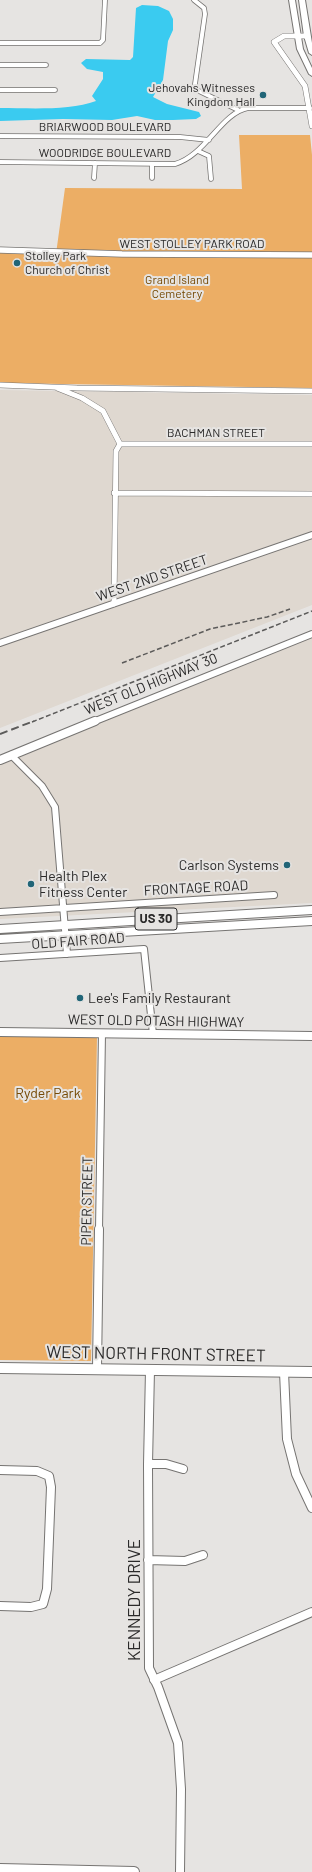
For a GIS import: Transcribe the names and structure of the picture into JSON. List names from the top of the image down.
{
  "streets": {
    "highway": ["US 30"],
    "main road": ["WEST STOLLEY PARK ROAD"],
    "street": [
      "BRIARWOOD BOULEVARD",
      "WOODRIDGE BOULEVARD",
      "BACHMAN STREET",
      "WEST 2ND STREET",
      "WEST OLD HIGHWAY 30",
      "FRONTAGE ROAD",
      "OLD FAIR ROAD",
      "WEST OLD POTASH HIGHWAY",
      "PIPER STREET",
      "WEST NORTH FRONT STREET",
      "KENNEDY DRIVE"
    ]
  },
  "crossings": [
    ["BRIARWOOD BOULEVARD", "WOODRIDGE BOULEVARD"],
    ["OLD FAIR ROAD", "WEST OLD POTASH HIGHWAY"],
    ["WEST OLD POTASH HIGHWAY", "PIPER STREET"],
    ["PIPER STREET", "WEST NORTH FRONT STREET"],
    ["WEST NORTH FRONT STREET", "KENNEDY DRIVE"]
  ],
  "parks": ["Grand Island Cemetery", "Ryder Park"],
  "places": [
    "Jehovahs Witnesses Kingdom Hall",
    "Stolley Park Church of Christ",
    "Carlson Systems",
    "Health Plex Fitness Center",
    "Lee's Family Restaurant"
  ]
}
